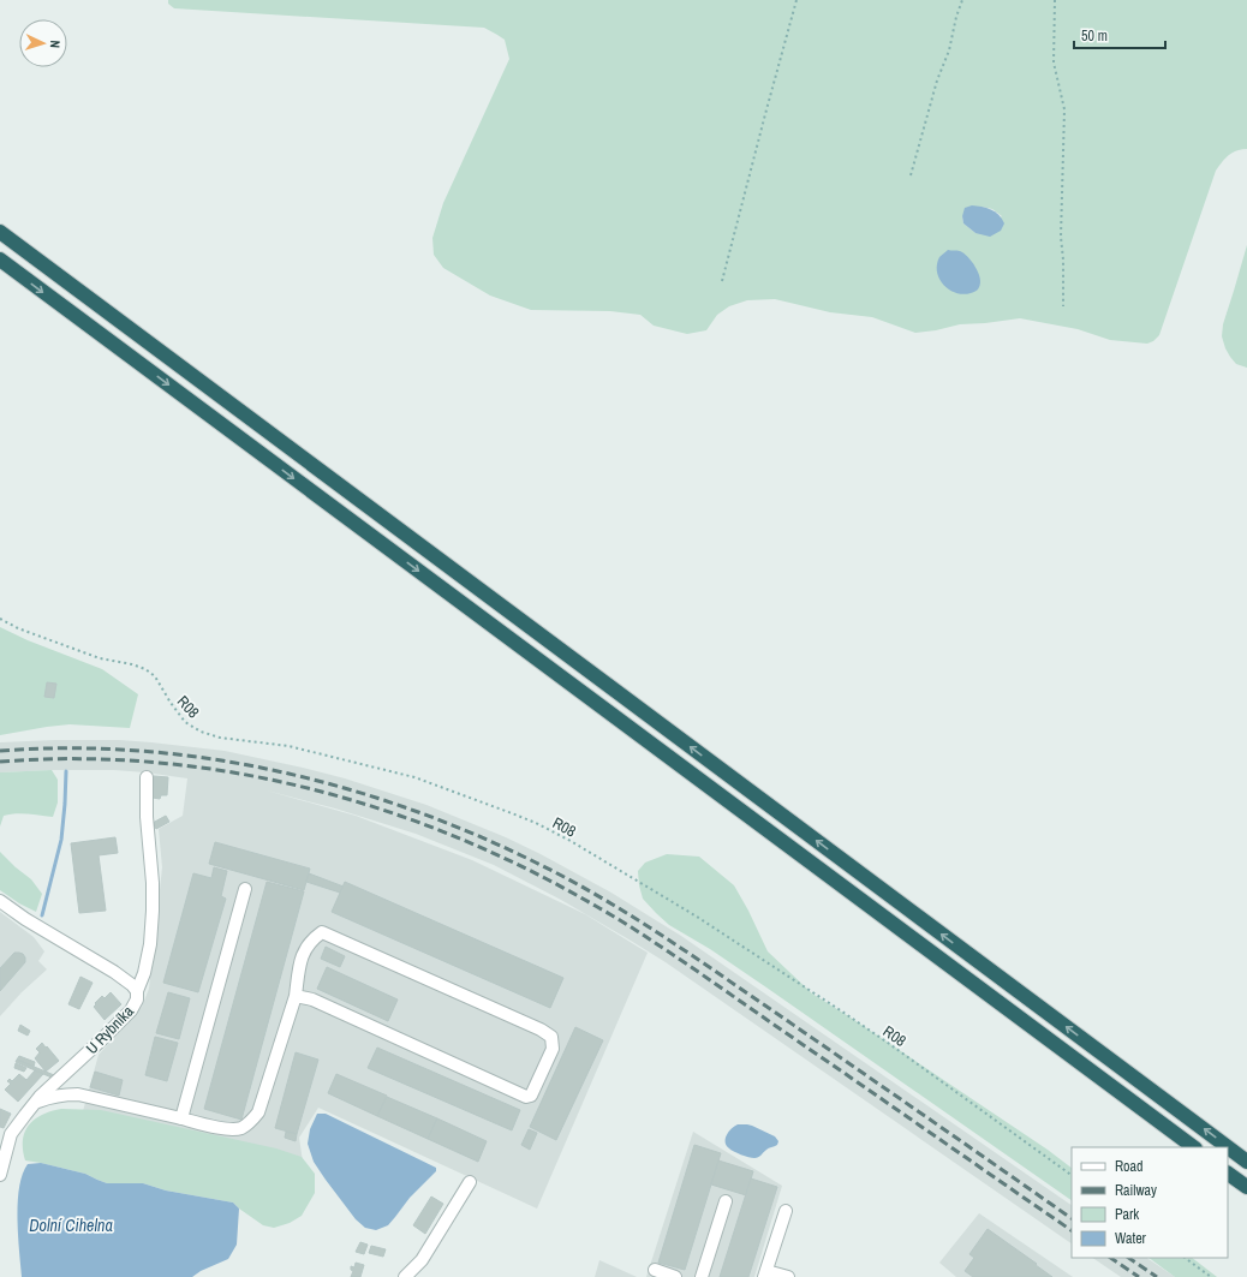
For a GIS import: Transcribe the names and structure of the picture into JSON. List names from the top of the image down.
{
  "streets": {
    "street": ["U Rybníka"],
    "path": ["R08"]
  },
  "water": ["Dolní Cihelna"],
  "legend": [
    "Road",
    "Railway",
    "Park",
    "Water"
  ],
  "scale_bar": "50 m",
  "north": "right"
}
